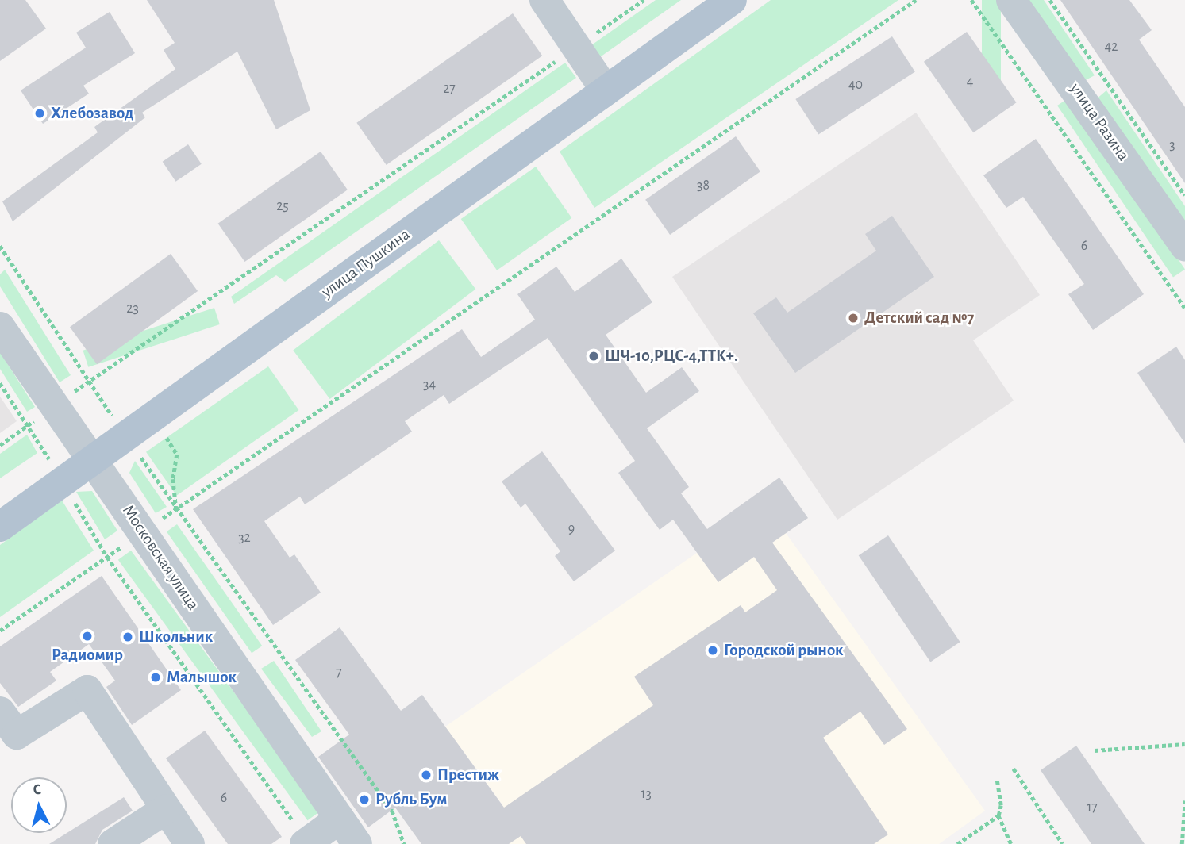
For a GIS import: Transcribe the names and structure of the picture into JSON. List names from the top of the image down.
{
  "streets": {
    "main road": ["улица Пушкина"],
    "street": ["улица Разина", "Московская улица"]
  },
  "crossings": [
    ["улица Пушкина", "Московская улица"]
  ],
  "places": [
    "Хлебозавод",
    "Детский сад №7",
    "ШЧ-10,РЦС-4,ТТК+.",
    "Радиомир",
    "Школьник",
    "Городской рынок",
    "Малышок",
    "Престиж",
    "Рубль Бум"
  ],
  "house_numbers": [
    "42",
    "4",
    "40",
    "27",
    "3",
    "38",
    "25",
    "6",
    "23",
    "34",
    "9",
    "32",
    "7",
    "13",
    "6",
    "17"
  ],
  "north": "top"
}
